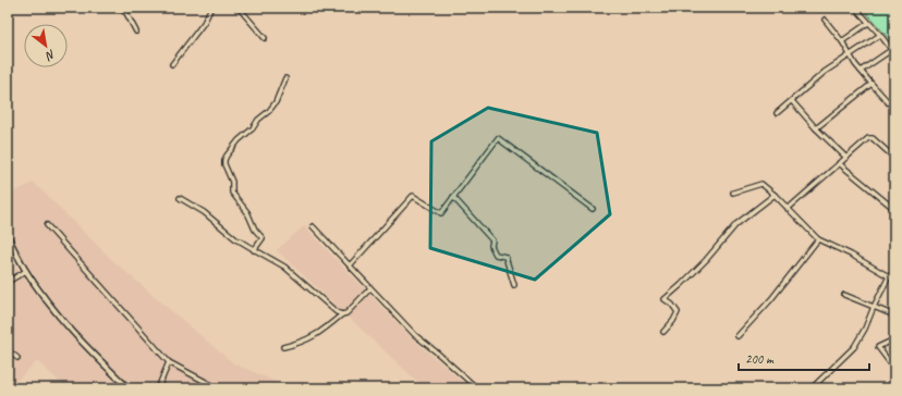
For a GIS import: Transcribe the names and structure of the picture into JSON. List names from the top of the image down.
{
  "scale_bar": "200 m",
  "north": "bottom right"
}
